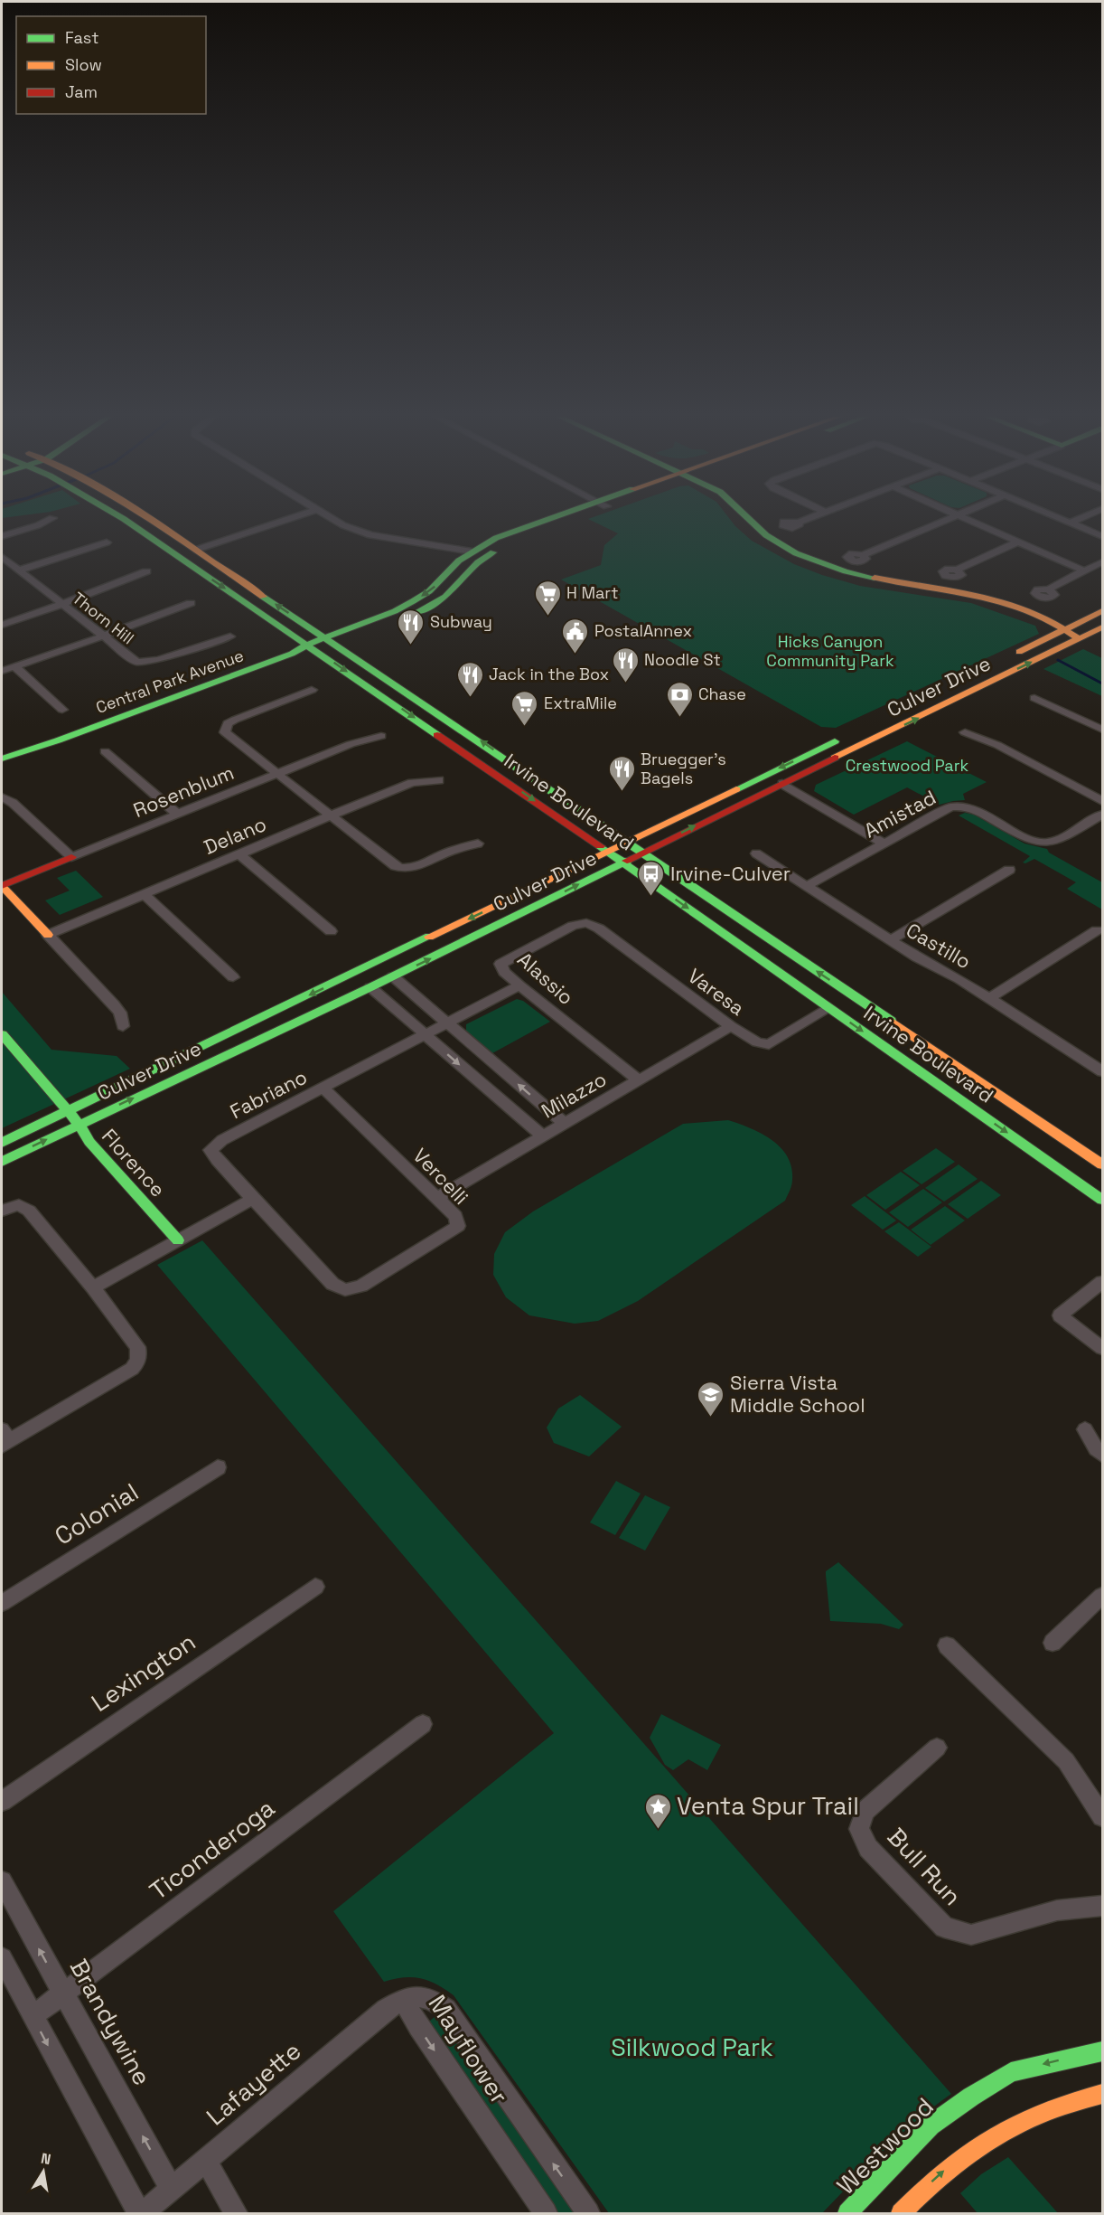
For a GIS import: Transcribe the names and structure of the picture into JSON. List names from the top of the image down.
{
  "streets": {
    "main road": [
      "Central Park Avenue",
      "Culver Drive",
      "Rosenblum",
      "Irvine Boulevard",
      "Florence",
      "Westwood"
    ],
    "street": [
      "Thorn Hill",
      "Amistad",
      "Delano",
      "Castillo",
      "Alassio",
      "Varesa",
      "Fabriano",
      "Milazzo",
      "Vercelli",
      "Colonial",
      "Lexington",
      "Ticonderoga",
      "Bull Run",
      "Brandywine",
      "Mayflower",
      "Lafayette"
    ]
  },
  "crossings": [
    ["Central Park Avenue", "Irvine Boulevard"],
    ["Culver Drive", "Irvine Boulevard"],
    ["Culver Drive", "Florence"],
    ["Irvine Boulevard", "Varesa"],
    ["Amistad", "Castillo"],
    ["Alassio", "Varesa"],
    ["Alassio", "Fabriano"],
    ["Alassio", "Milazzo"],
    ["Varesa", "Milazzo"],
    ["Fabriano", "Vercelli"],
    ["Milazzo", "Vercelli"],
    ["Ticonderoga", "Brandywine"],
    ["Brandywine", "Lafayette"],
    ["Mayflower", "Lafayette"]
  ],
  "parks": ["Hicks Canyon Community Park", "Crestwood Park", "Silkwood Park"],
  "places": {
    "supermarket": ["H Mart", "ExtraMile"],
    "restaurant": [
      "Subway",
      "Noodle St",
      "Jack in the Box",
      "Bruegger's Bagels"
    ],
    "public building": ["PostalAnnex"],
    "bank": ["Chase"],
    "bus stop": ["Irvine-Culver"],
    "school or university": ["Sierra Vista Middle School"],
    "place": ["Venta Spur Trail"]
  },
  "legend": ["Fast", "Slow", "Jam"],
  "north": "top"
}
